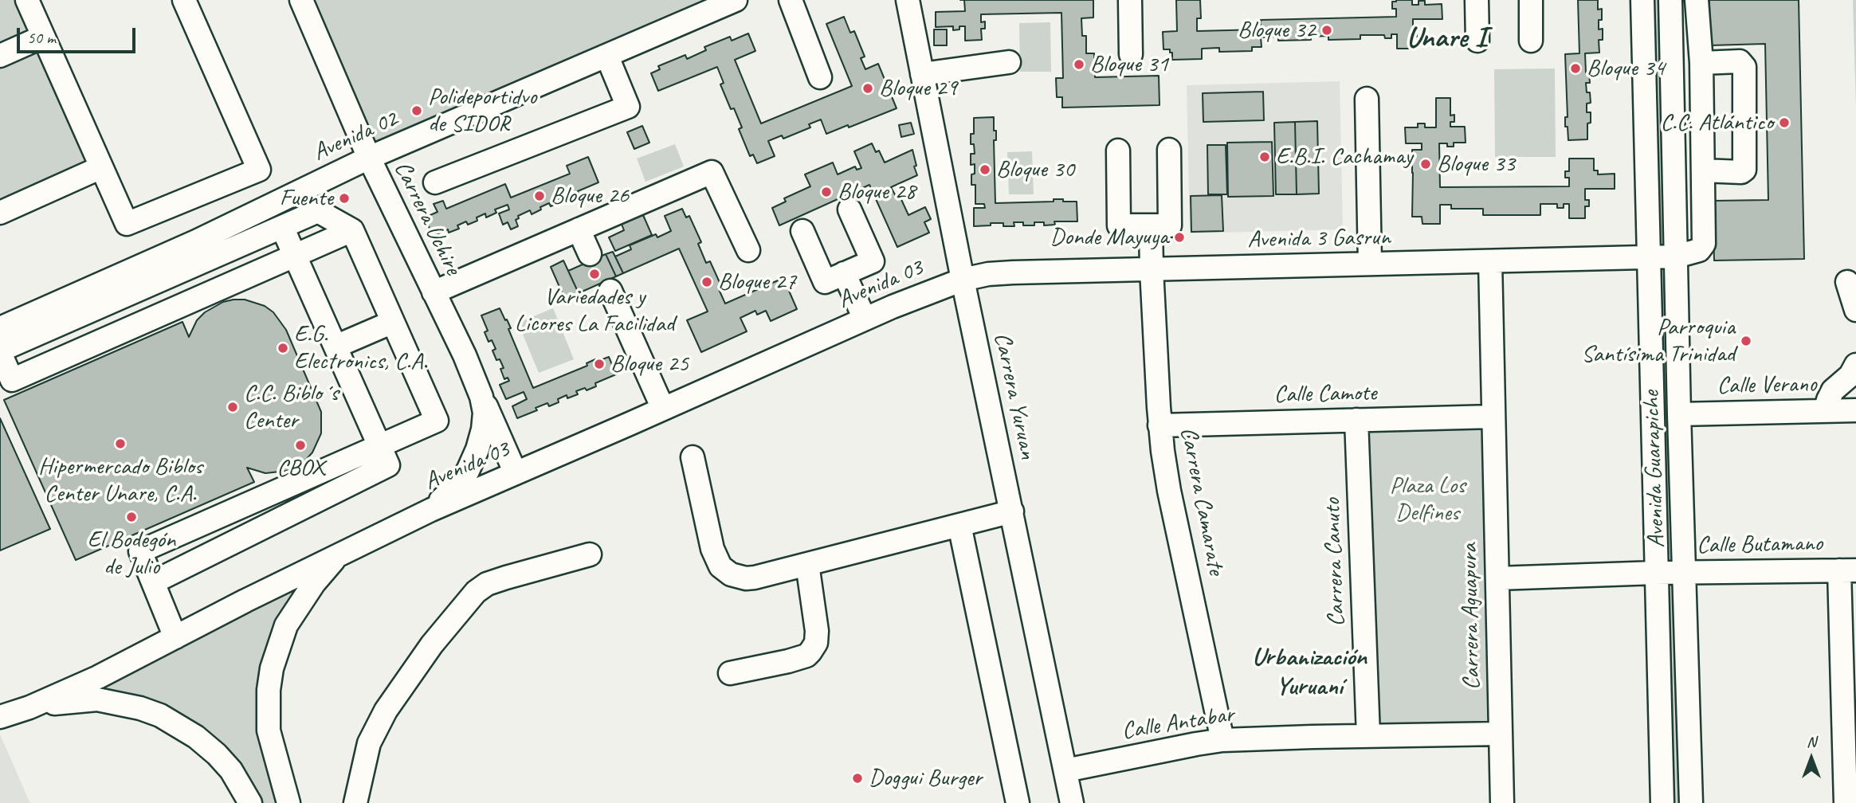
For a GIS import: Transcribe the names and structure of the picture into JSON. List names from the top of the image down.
{
  "streets": {
    "street": [
      "Avenida 02",
      "Carrera Uchire",
      "Avenida 3 Gasrun",
      "Avenida 03",
      "Calle Verano",
      "Calle Camote",
      "Carrera Yuruan",
      "Avenida Guarapiche",
      "Carrera Camarate",
      "Calle Butamano",
      "Carrera Canuto",
      "Carrera Aguapura",
      "Calle Antabar"
    ]
  },
  "crossings": [
    ["Avenida 02", "Carrera Uchire"],
    ["Carrera Uchire", "Avenida 03"],
    ["Avenida 3 Gasrun", "Avenida 03"],
    ["Avenida 3 Gasrun", "Carrera Yuruan"],
    ["Avenida 3 Gasrun", "Avenida Guarapiche"],
    ["Avenida 3 Gasrun", "Carrera Camarate"],
    ["Avenida 3 Gasrun", "Carrera Aguapura"],
    ["Avenida 03", "Carrera Yuruan"],
    ["Calle Verano", "Avenida Guarapiche"],
    ["Calle Camote", "Carrera Camarate"],
    ["Calle Camote", "Carrera Canuto"],
    ["Calle Camote", "Carrera Aguapura"],
    ["Carrera Yuruan", "Calle Antabar"],
    ["Avenida Guarapiche", "Calle Butamano"],
    ["Carrera Camarate", "Calle Antabar"],
    ["Calle Butamano", "Carrera Aguapura"],
    ["Carrera Canuto", "Calle Antabar"],
    ["Carrera Aguapura", "Calle Antabar"]
  ],
  "districts": ["Unare I", "Urbanización Yuruaní"],
  "parks": ["Plaza Los Delfines"],
  "places": [
    "Bloque 32",
    "Bloque 31",
    "Bloque 34",
    "Bloque 29",
    "Polideportidvo de SIDOR",
    "C.C. Atlántico",
    "E.B.I. Cachamay",
    "Bloque 33",
    "Bloque 30",
    "Bloque 28",
    "Bloque 26",
    "Fuente",
    "Donde Mayuya",
    "Variedades y Licores La Facilidad",
    "Bloque 27",
    "Parroquia Santísima Trinidad",
    "E.G. Electronics, C.A.",
    "Bloque 25",
    "C.C. Biblo´s Center",
    "Hipermercado Biblos Center Unare, C.A.",
    "CBOX",
    "El Bodegón de Julio",
    "Doggui Burger"
  ],
  "scale_bar": "50 m",
  "north": "top"
}
